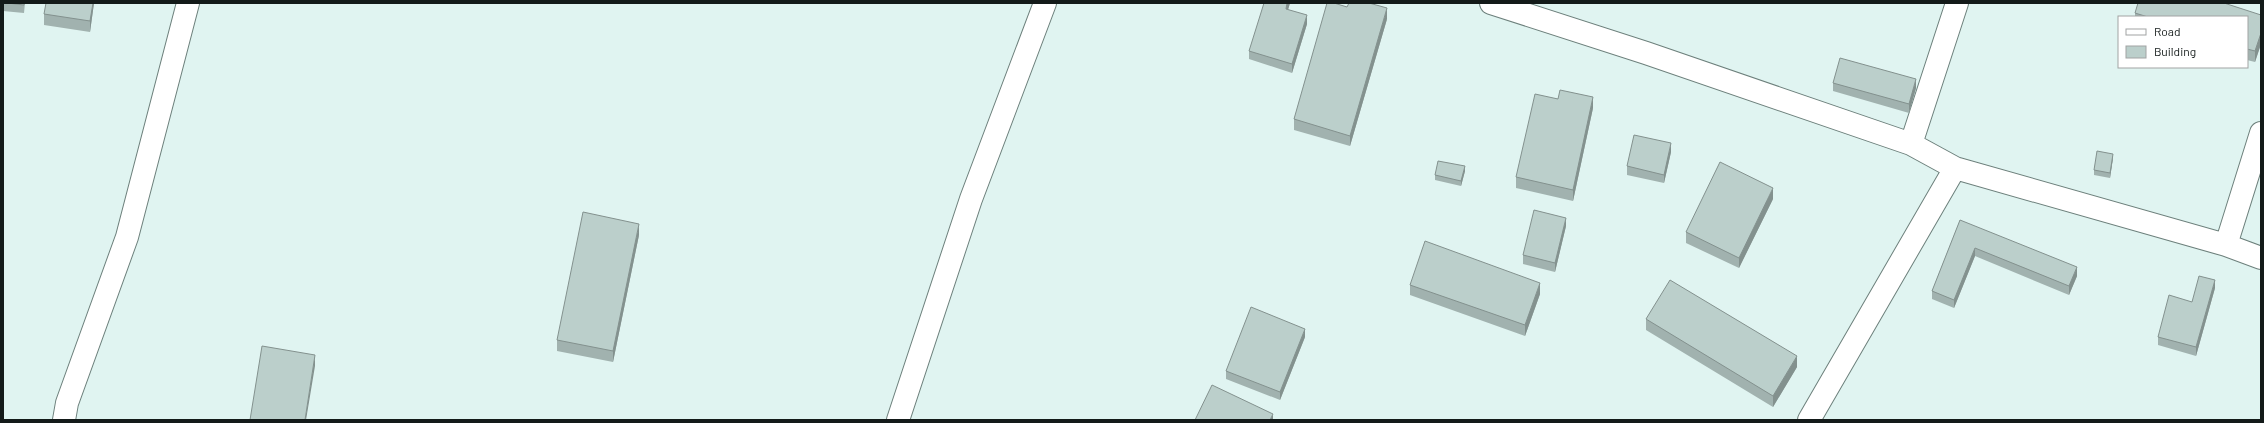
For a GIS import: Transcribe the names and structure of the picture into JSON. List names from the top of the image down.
{
  "legend": ["Road", "Building"]
}
